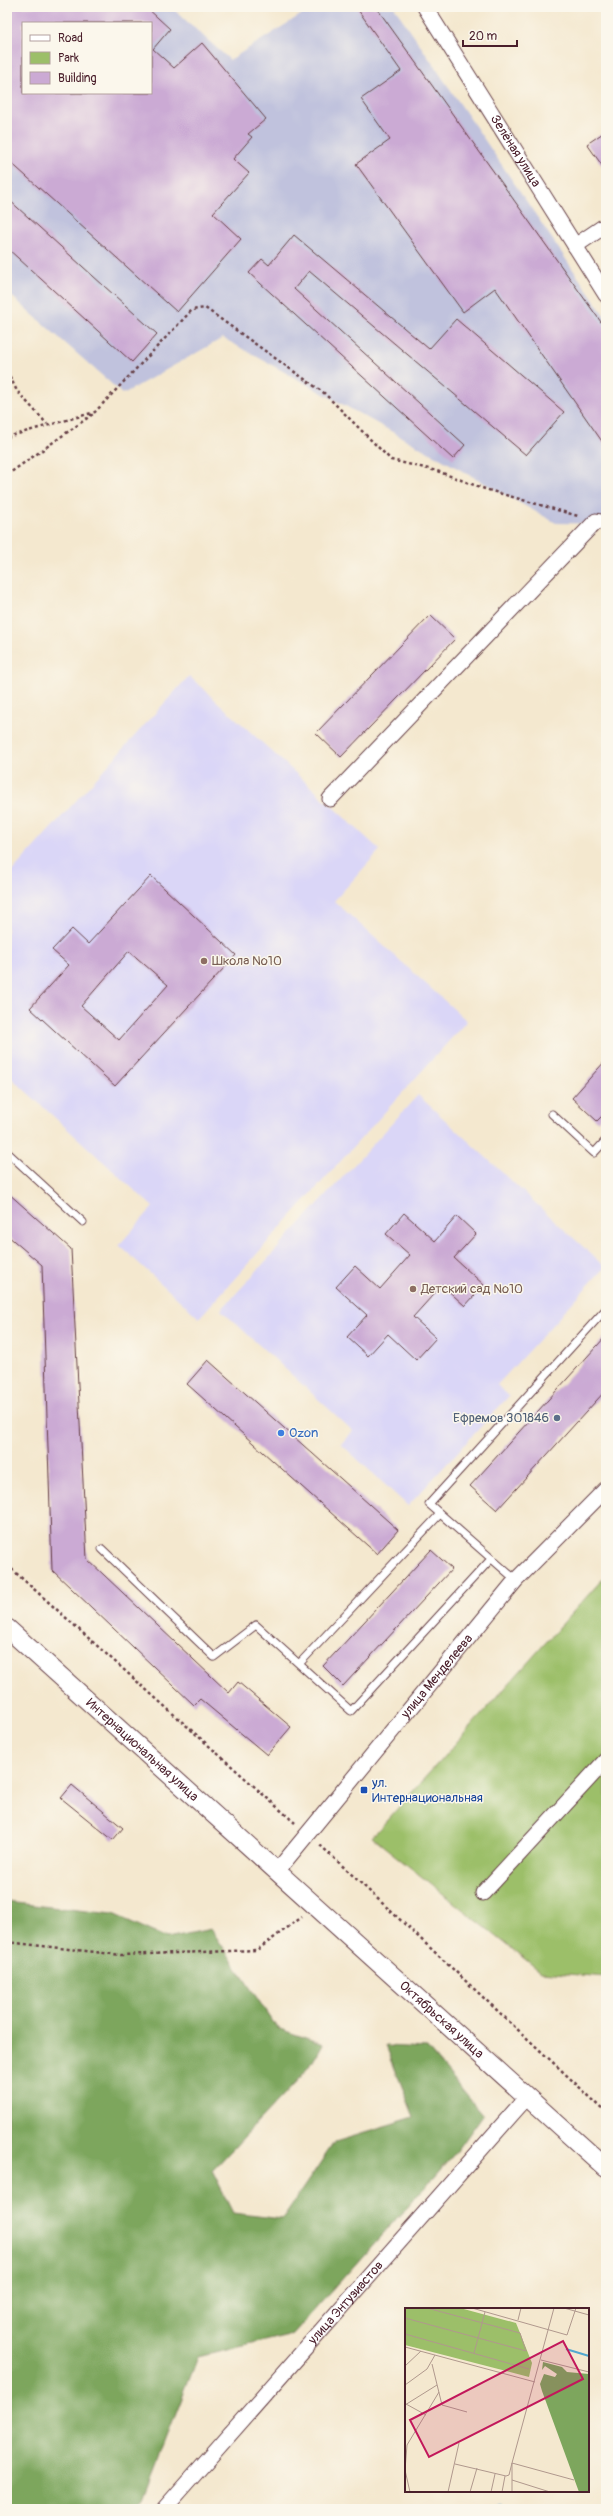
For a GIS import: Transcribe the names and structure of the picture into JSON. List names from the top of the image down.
{
  "streets": {
    "street": [
      "Зелёная улица",
      "улица Менделеева",
      "Интернациональная улица",
      "Октябрьская улица",
      "улица Энтузиастов"
    ]
  },
  "crossings": [
    ["улица Менделеева", "Интернациональная улица"],
    ["улица Менделеева", "Октябрьская улица"],
    ["Интернациональная улица", "Октябрьская улица"],
    ["Октябрьская улица", "улица Энтузиастов"]
  ],
  "places": {
    "other": [
      "Школа №10",
      "Детский сад №10",
      "Ефремов 301846",
      "Ozon"
    ],
    "transit": ["ул. Интернациональная"]
  },
  "legend": ["Road", "Park", "Building"],
  "scale_bar": "20 m"
}
